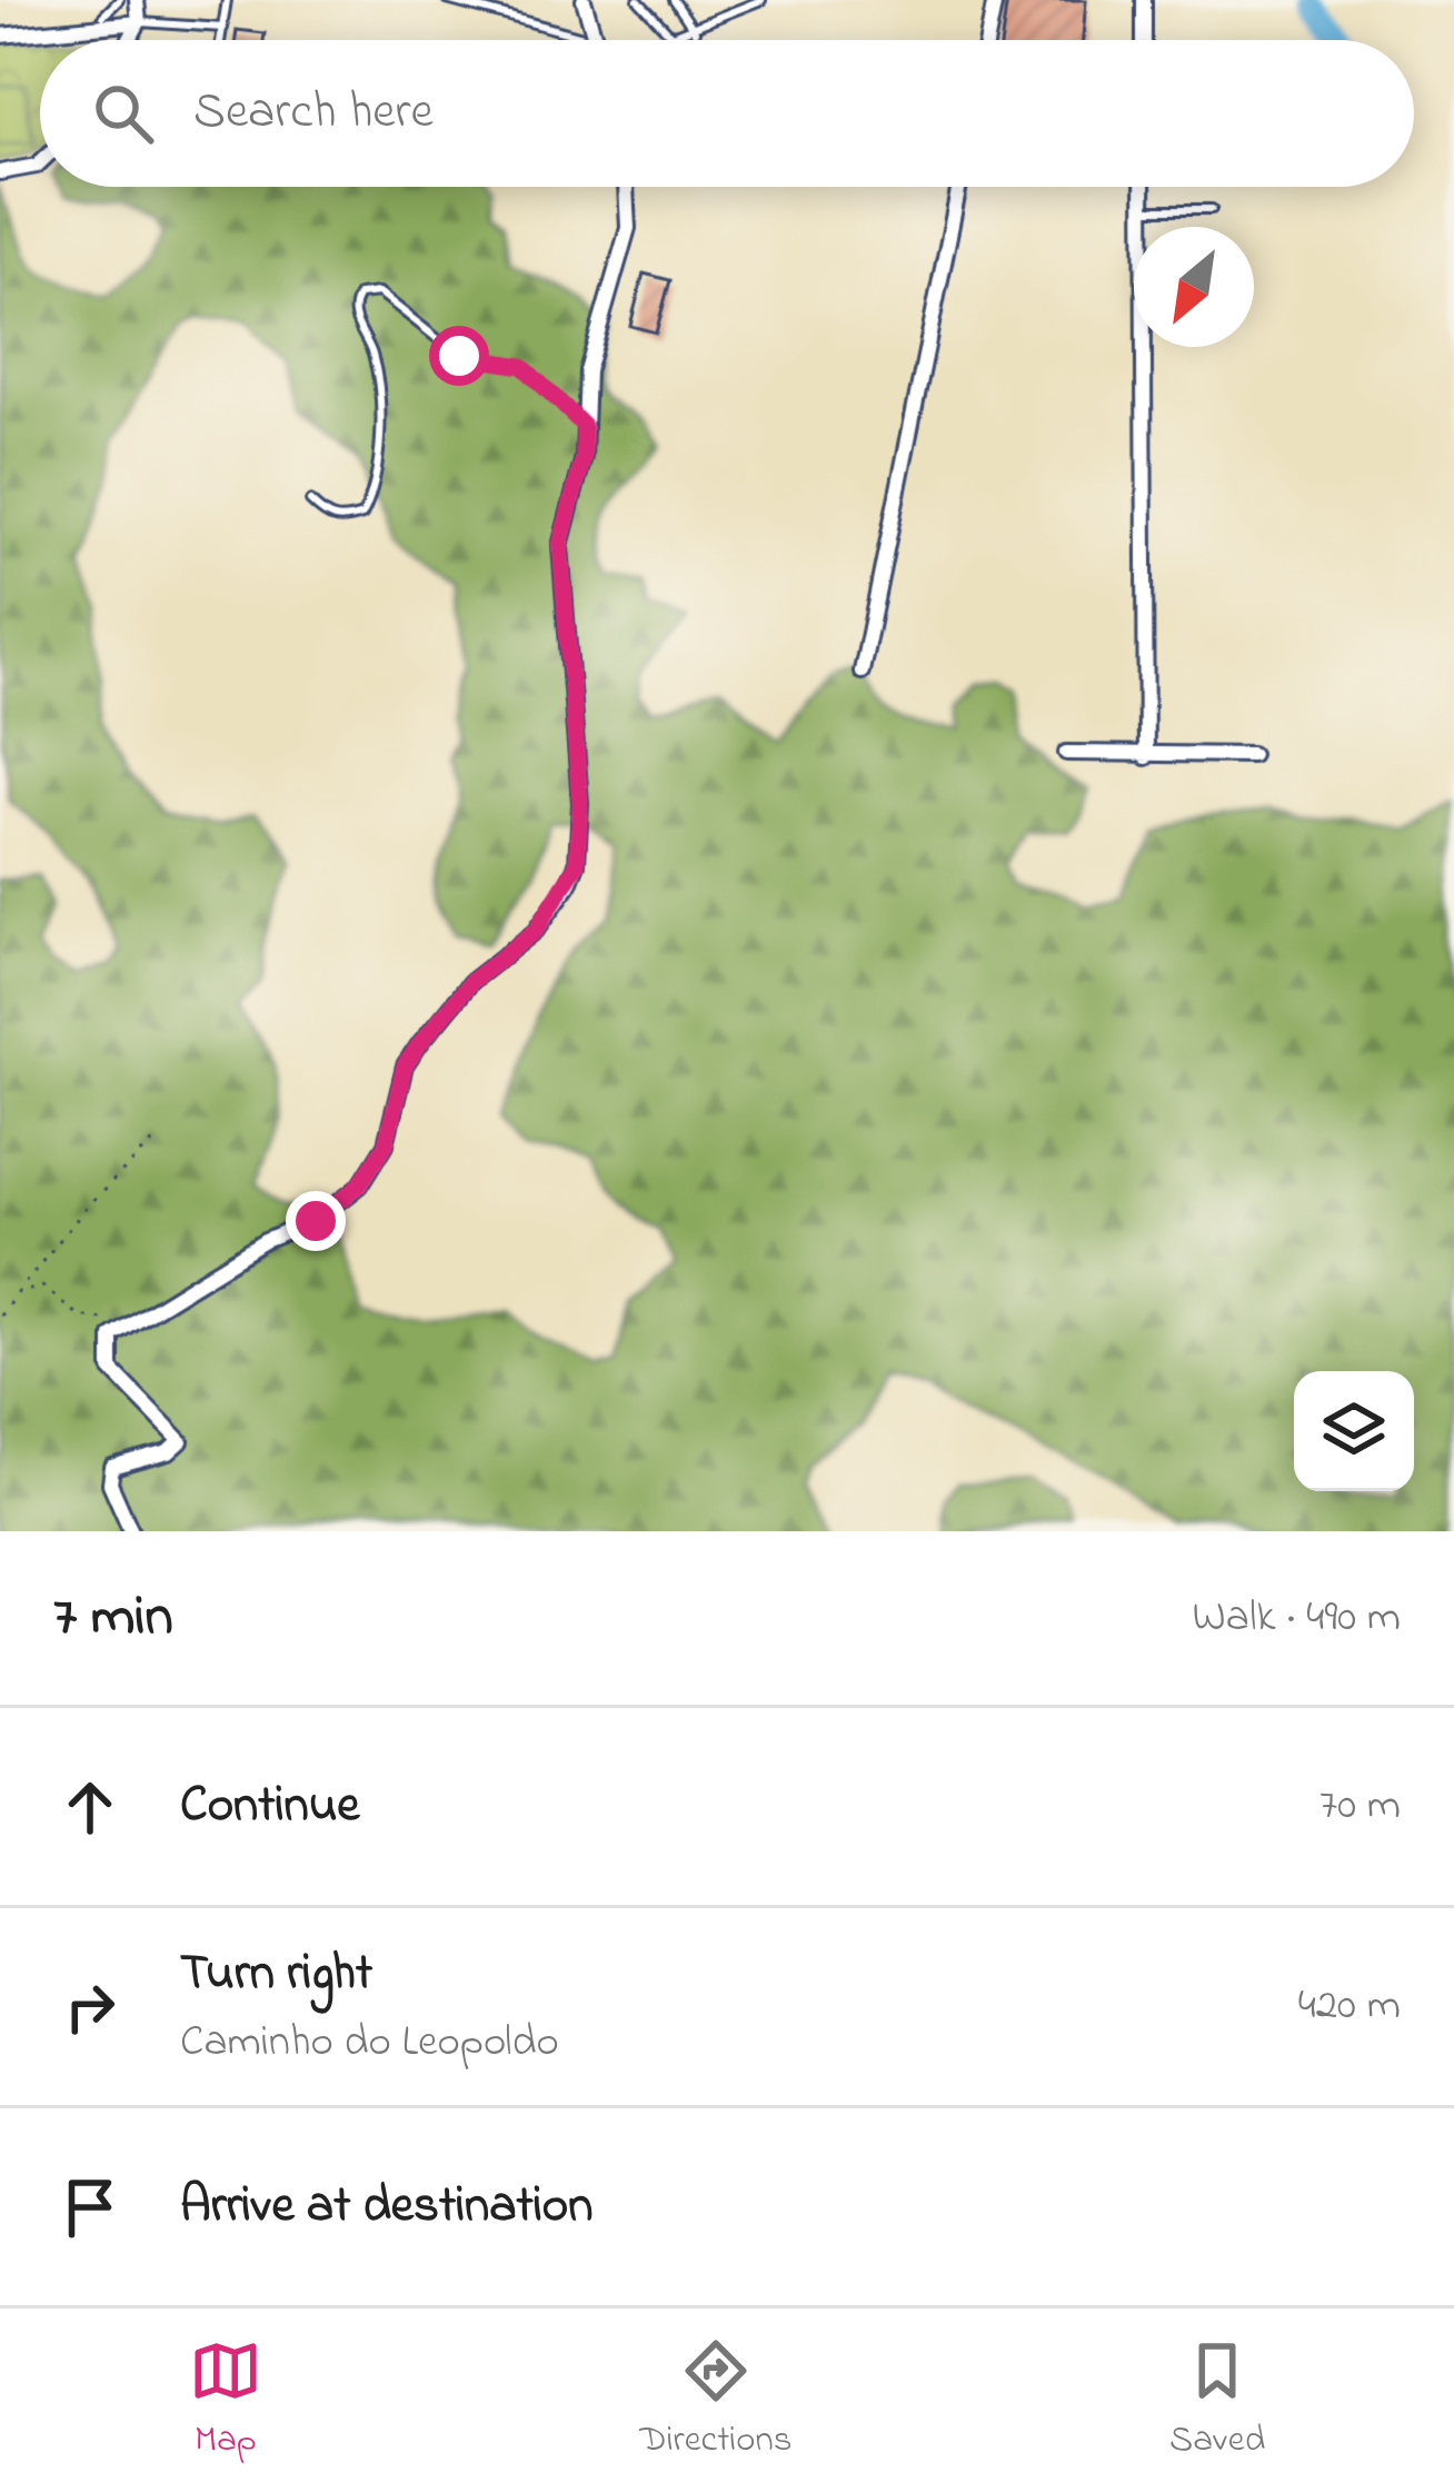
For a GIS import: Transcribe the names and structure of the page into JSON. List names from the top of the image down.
{
  "north": "bottom left",
  "page": {
    "search": "Search here",
    "heading": ["7 min", "Walk · 490 m"],
    "list": [
      ["Continue", "70 m"],
      ["Turn right", "Caminho do Leopoldo", "420 m"],
      "Arrive at destination"
    ],
    "nav": ["Map", "Directions", "Saved"]
  }
}
